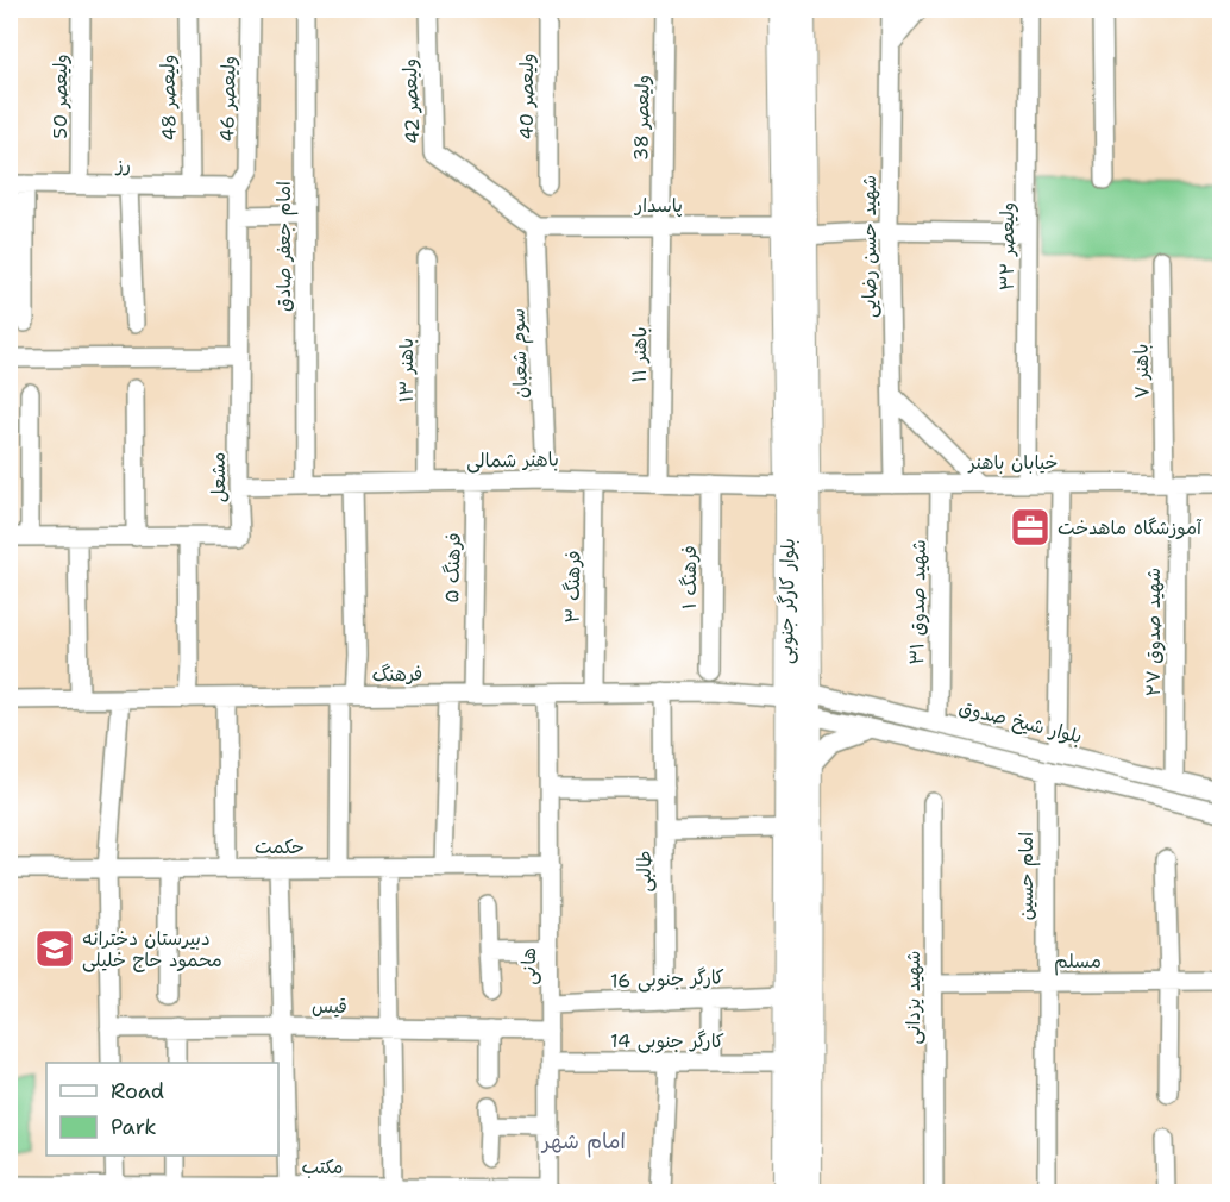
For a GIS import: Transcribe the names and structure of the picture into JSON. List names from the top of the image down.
{
  "streets": {
    "main road": ["بلوار کارگر جنوبی"],
    "street": [
      "ولیعصر 50",
      "ولیعصر 40",
      "ولیعصر 48",
      "ولیعصر 46",
      "ولیعصر 42",
      "ولیعصر 38",
      "رز",
      "پاسدار",
      "امام جعفر صادق",
      "شهید حسن رضایی",
      "ولیعصر ۳۲",
      "سوم شعبان",
      "باهنر ۱۱",
      "باهنر ۱۳",
      "باهنر ۷",
      "باهنر شمالی",
      "خیابان باهنر",
      "مشعل",
      "فرهنگ ۵",
      "فرهنگ ۱",
      "فرهنگ ۳",
      "شهید صدوق ۳۱",
      "شهید صدوق ۲۷",
      "فرهنگ",
      "بلوار شیخ صدوق",
      "حکمت",
      "طالبی",
      "امام حسین",
      "مسلم",
      "هانی",
      "کارگر جنوبی 16",
      "شهید یزدانی",
      "قیس",
      "کارگر جنوبی 14",
      "مکتب"
    ]
  },
  "crossings": [
    ["ولیعصر 50", "رز"],
    ["ولیعصر 48", "رز"],
    ["ولیعصر 46", "رز"],
    ["ولیعصر 46", "مشعل"],
    ["ولیعصر 42", "پاسدار"],
    ["ولیعصر 42", "سوم شعبان"],
    ["ولیعصر 38", "پاسدار"],
    ["ولیعصر 38", "باهنر ۱۱"],
    ["رز", "مشعل"],
    ["پاسدار", "سوم شعبان"],
    ["پاسدار", "باهنر ۱۱"],
    ["پاسدار", "بلوار کارگر جنوبی"],
    ["امام جعفر صادق", "باهنر شمالی"],
    ["شهید حسن رضایی", "خیابان باهنر"],
    ["ولیعصر ۳۲", "خیابان باهنر"],
    ["سوم شعبان", "باهنر شمالی"],
    ["باهنر ۱۱", "باهنر شمالی"],
    ["باهنر ۱۳", "باهنر شمالی"],
    ["باهنر ۷", "خیابان باهنر"],
    ["باهنر ۷", "شهید صدوق ۲۷"],
    ["باهنر شمالی", "خیابان باهنر"],
    ["باهنر شمالی", "مشعل"],
    ["باهنر شمالی", "فرهنگ ۵"],
    ["باهنر شمالی", "فرهنگ ۱"],
    ["باهنر شمالی", "فرهنگ ۳"],
    ["باهنر شمالی", "بلوار کارگر جنوبی"],
    ["خیابان باهنر", "بلوار کارگر جنوبی"],
    ["خیابان باهنر", "شهید صدوق ۳۱"],
    ["خیابان باهنر", "شهید صدوق ۲۷"],
    ["فرهنگ ۵", "فرهنگ"],
    ["فرهنگ ۳", "فرهنگ"],
    ["بلوار کارگر جنوبی", "فرهنگ"],
    ["بلوار کارگر جنوبی", "بلوار شیخ صدوق"],
    ["بلوار کارگر جنوبی", "کارگر جنوبی 16"],
    ["بلوار کارگر جنوبی", "کارگر جنوبی 14"],
    ["شهید صدوق ۳۱", "بلوار شیخ صدوق"],
    ["شهید صدوق ۲۷", "بلوار شیخ صدوق"],
    ["فرهنگ", "طالبی"],
    ["فرهنگ", "هانی"],
    ["حکمت", "هانی"],
    ["طالبی", "کارگر جنوبی 16"],
    ["امام حسین", "مسلم"],
    ["مسلم", "شهید یزدانی"],
    ["هانی", "کارگر جنوبی 16"],
    ["هانی", "قیس"],
    ["هانی", "کارگر جنوبی 14"],
    ["هانی", "مکتب"]
  ],
  "districts": ["امام شهر"],
  "places": {
    "office": ["آموزشگاه ماهدخت"],
    "school or university": ["دبيرستان دخترانه محمود حاج خلیلی"]
  },
  "legend": ["Road", "Park"]
}
